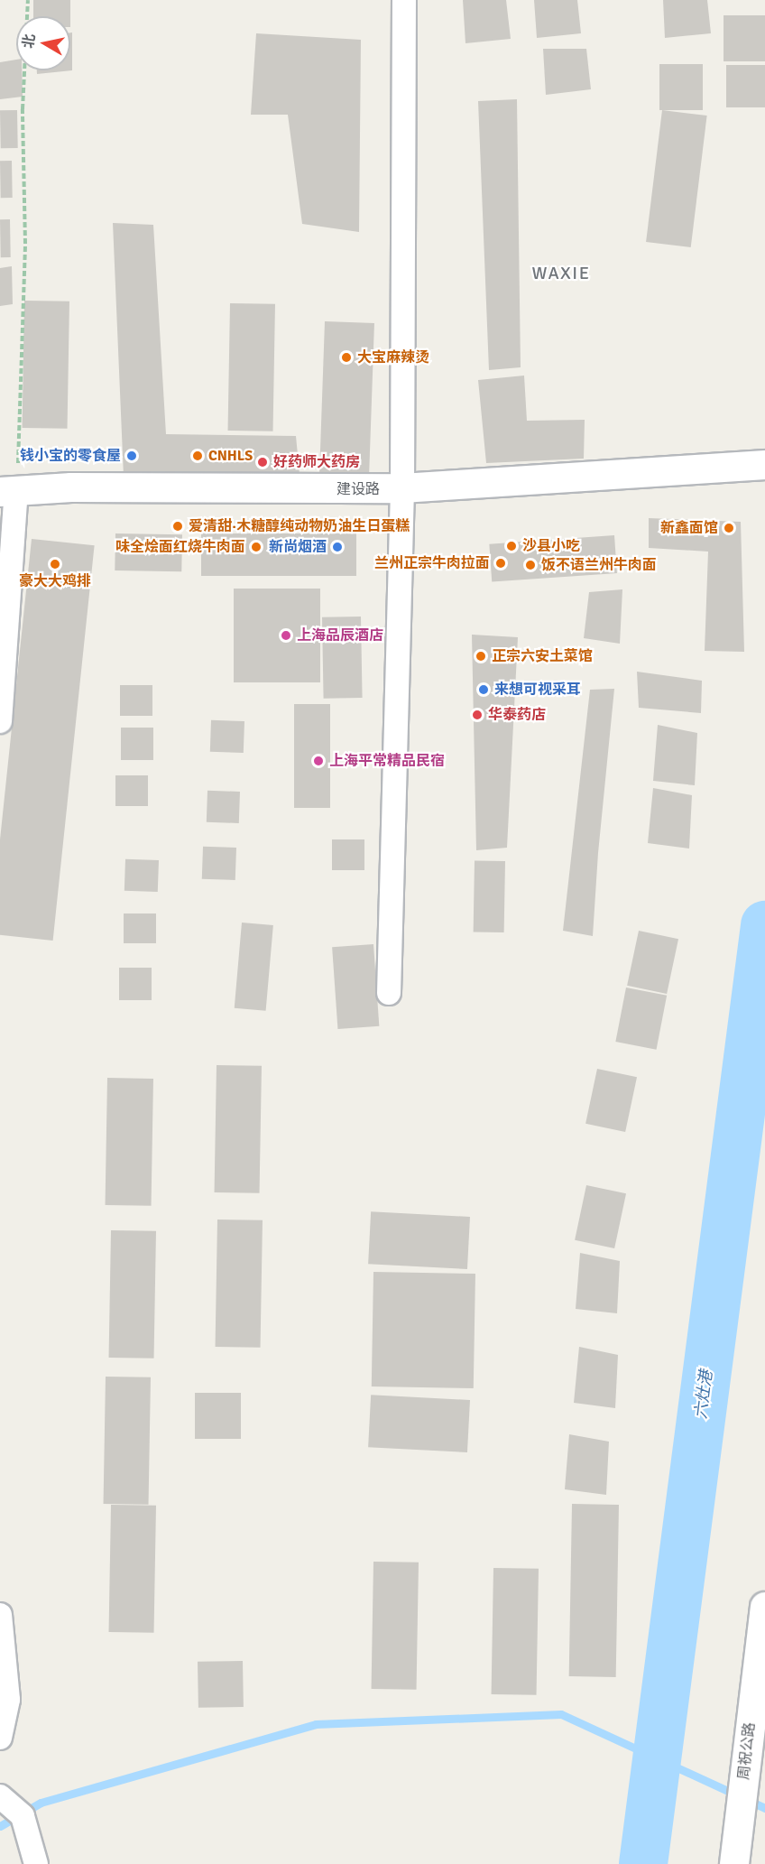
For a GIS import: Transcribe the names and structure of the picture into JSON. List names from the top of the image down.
{
  "streets": {
    "street": ["建设路", "周祝公路"]
  },
  "districts": ["WAXIE"],
  "water": ["六灶港"],
  "places": [
    "大宝麻辣烫",
    "钱小宝的零食屋",
    "CNHLS",
    "好药师大药房",
    "爱清甜·木糖醇纯动物奶油生日蛋糕",
    "新鑫面馆",
    "沙县小吃",
    "味全烩面红烧牛肉面",
    "新尚烟酒",
    "兰州正宗牛肉拉面",
    "豪大大鸡排",
    "饭不语兰州牛肉面",
    "上海品辰酒店",
    "正宗六安土菜馆",
    "来想可视采耳",
    "华泰药店",
    "上海平常精品民宿"
  ],
  "north": "left"
}
